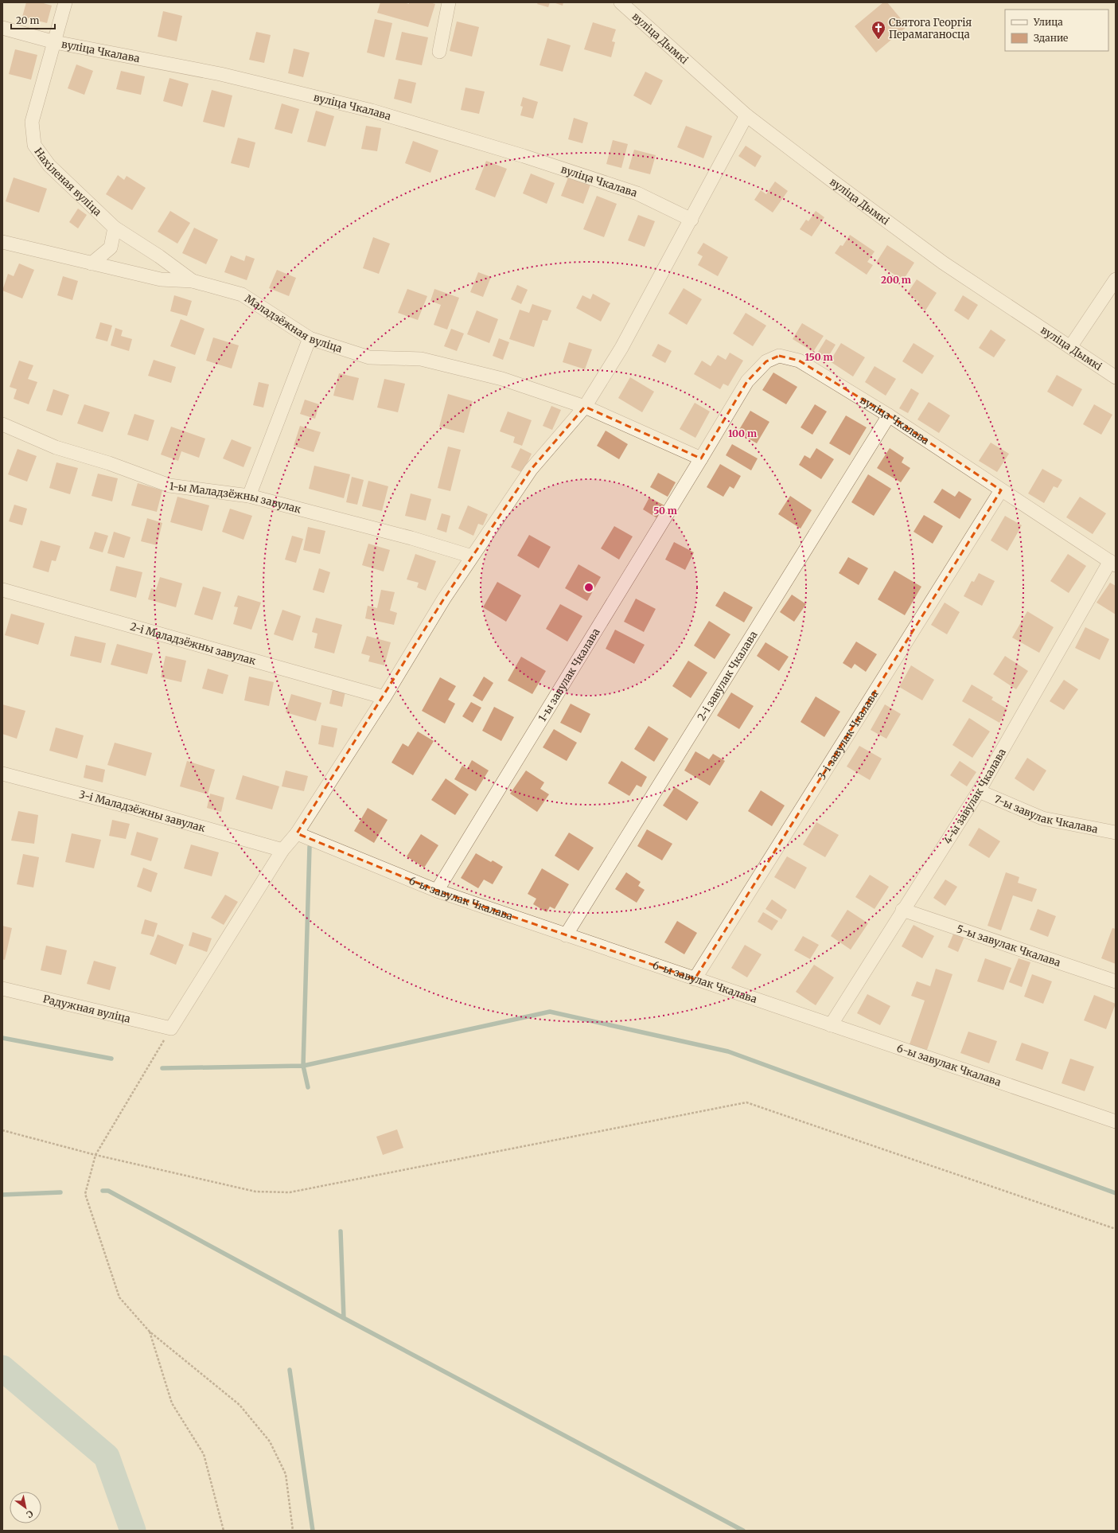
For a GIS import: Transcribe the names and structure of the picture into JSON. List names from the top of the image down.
{
  "streets": {
    "street": [
      "вуліца Дымкі",
      "вуліца Чкалава",
      "Нахіленая вуліца",
      "Маладзёжная вуліца",
      "1-ы Маладзёжны завулак",
      "2-і Маладзёжны завулак",
      "1-ы завулак Чкалава",
      "2-і завулак Чкалава",
      "3-і завулак Чкалава",
      "4-ы завулак Чкалава",
      "3-і Маладзёжны завулак",
      "7-ы завулак Чкалава",
      "6-ы завулак Чкалава",
      "5-ы завулак Чкалава",
      "Радужная вуліца"
    ]
  },
  "crossings": [
    ["вуліца Чкалава", "Нахіленая вуліца"],
    ["вуліца Чкалава", "Маладзёжная вуліца"],
    ["вуліца Чкалава", "1-ы завулак Чкалава"],
    ["вуліца Чкалава", "2-і завулак Чкалава"],
    ["вуліца Чкалава", "3-і завулак Чкалава"],
    ["вуліца Чкалава", "4-ы завулак Чкалава"],
    ["Нахіленая вуліца", "Маладзёжная вуліца"],
    ["Маладзёжная вуліца", "1-ы завулак Чкалава"],
    ["1-ы завулак Чкалава", "6-ы завулак Чкалава"],
    ["2-і завулак Чкалава", "6-ы завулак Чкалава"],
    ["3-і завулак Чкалава", "6-ы завулак Чкалава"],
    ["4-ы завулак Чкалава", "7-ы завулак Чкалава"],
    ["4-ы завулак Чкалава", "6-ы завулак Чкалава"],
    ["4-ы завулак Чкалава", "5-ы завулак Чкалава"]
  ],
  "places": {
    "church": ["Святога Георгія Перамаганосца"]
  },
  "legend": ["Улица", "Здание"],
  "scale_bar": "20 m",
  "north": "bottom right",
  "rings": [
    "200 m",
    "150 m",
    "100 m",
    "50 m"
  ]
}
